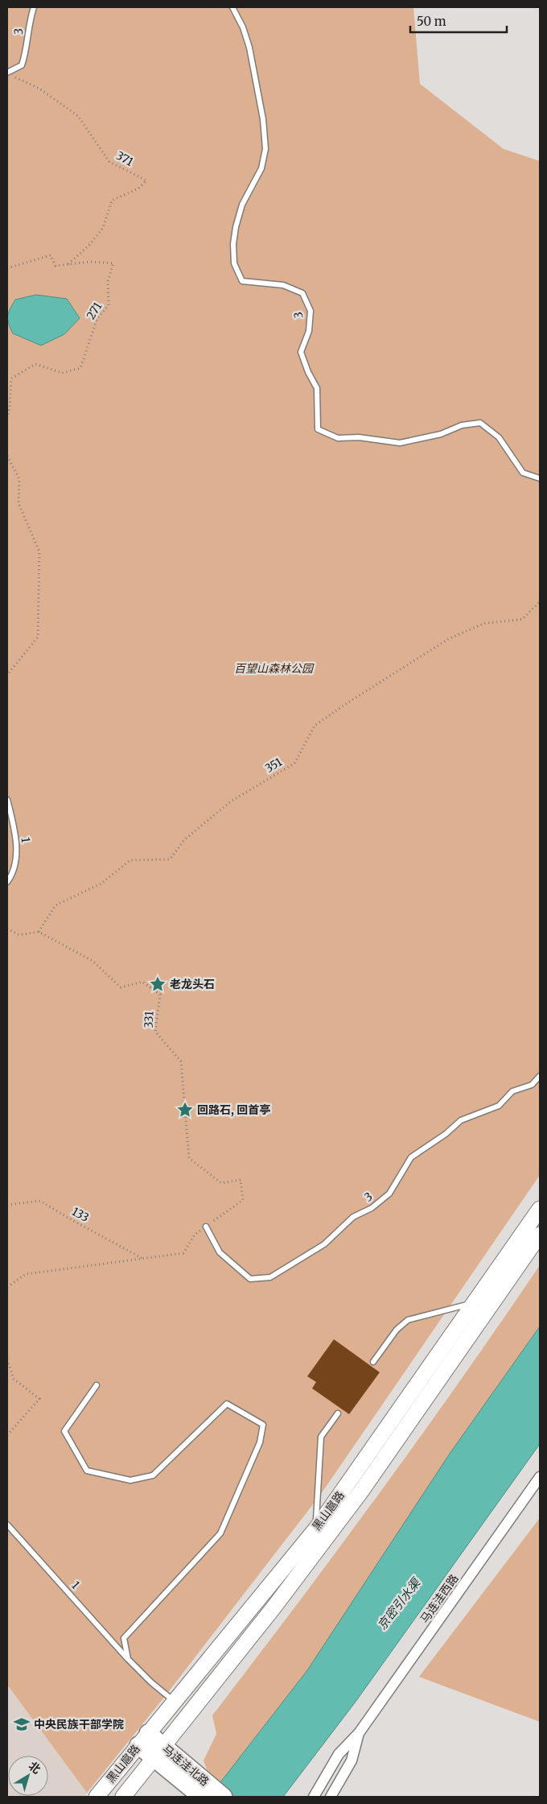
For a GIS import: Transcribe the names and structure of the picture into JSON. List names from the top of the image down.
{
  "streets": {
    "main road": ["黑山扈路", "马连洼北路"],
    "street": ["马连洼西路"],
    "lane": ["3", "1"],
    "path": [
      "371",
      "271",
      "351",
      "331",
      "133"
    ]
  },
  "crossings": [
    ["3", "331"],
    ["371", "271"],
    ["351", "331"],
    ["1", "黑山扈路"],
    ["黑山扈路", "马连洼北路"]
  ],
  "water": ["京密引水渠"],
  "parks": ["百望山森林公园"],
  "places": {
    "place": ["老龙头石", "回路石, 回首亭"],
    "school or university": ["中央民族干部学院"]
  },
  "scale_bar": "50 m",
  "north": "top right"
}
